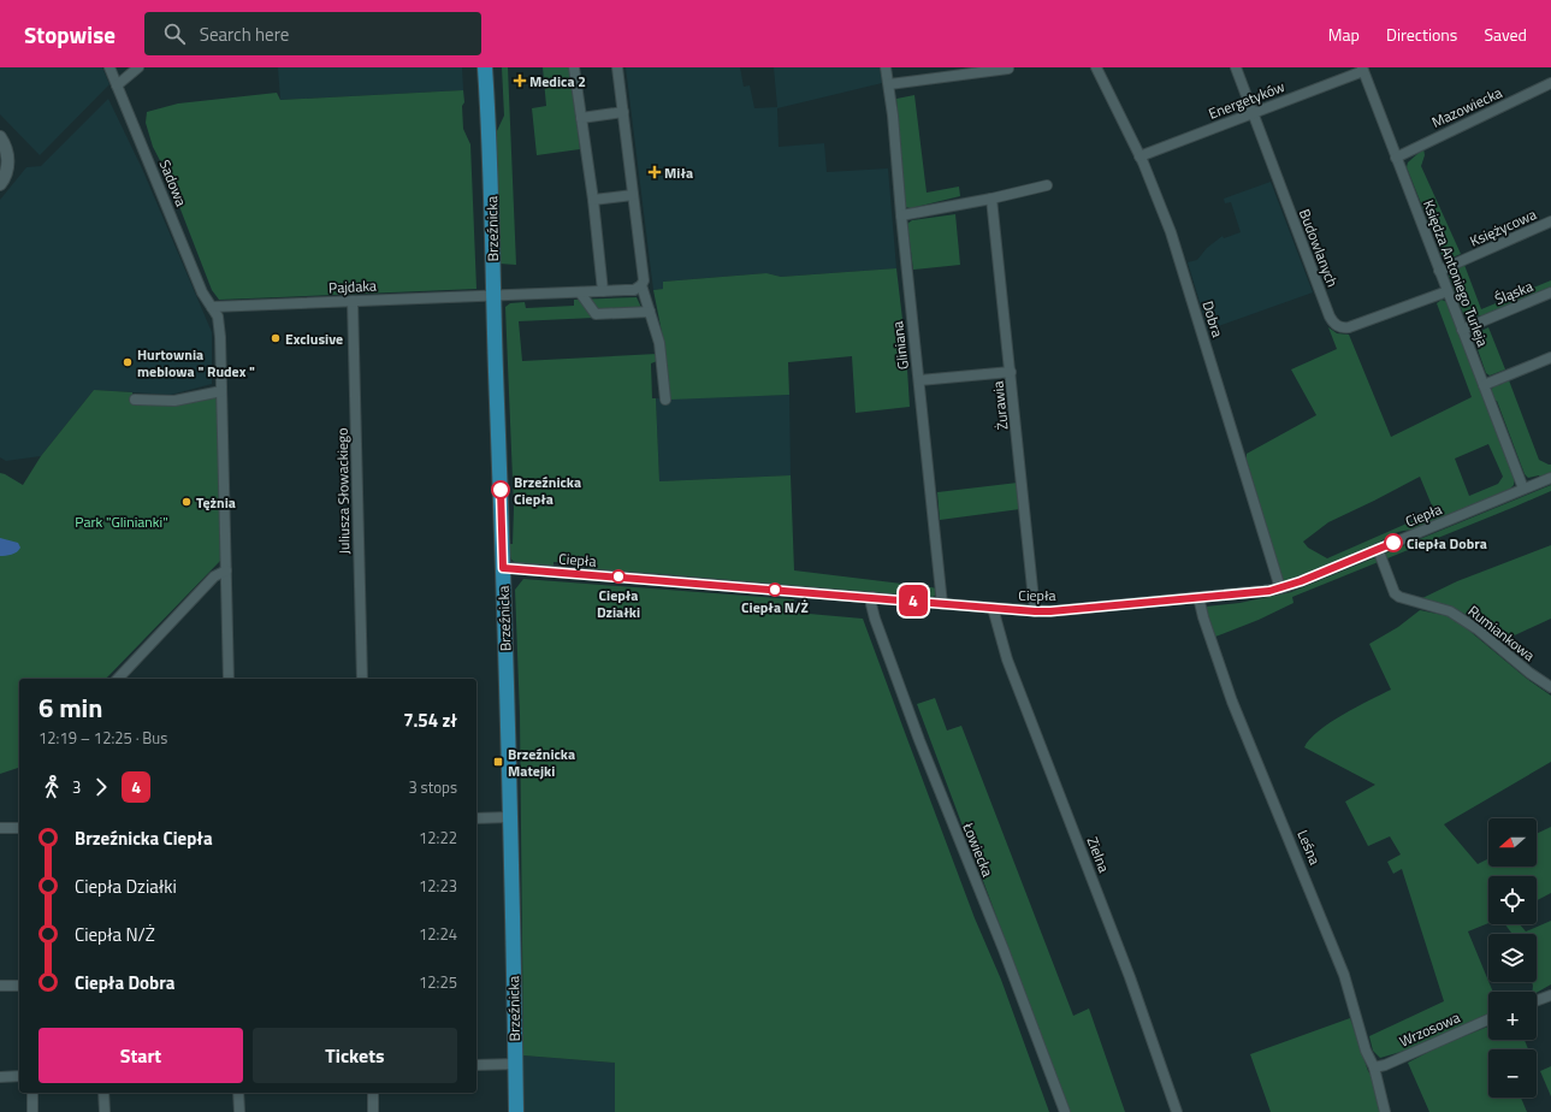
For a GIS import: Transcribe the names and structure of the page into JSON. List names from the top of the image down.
{
  "streets": {
    "main road": ["Brzeźnicka"],
    "street": [
      "Energetyków",
      "Mazowiecka",
      "Sadowa",
      "Księżycowa",
      "Budowlanych",
      "Księdza Antoniego Turleja",
      "Pajdaka",
      "Śląska",
      "Dobra",
      "Gliniana",
      "Żurawia",
      "Juliusza Słowackiego",
      "Ciepła",
      "Rumiankowa",
      "Leśna",
      "Łowiecka",
      "Zielna",
      "Wrzosowa"
    ]
  },
  "crossings": [
    ["Energetyków", "Budowlanych"],
    ["Energetyków", "Księdza Antoniego Turleja"],
    ["Energetyków", "Dobra"],
    ["Mazowiecka", "Księdza Antoniego Turleja"],
    ["Sadowa", "Pajdaka"],
    ["Księżycowa", "Księdza Antoniego Turleja"],
    ["Brzeźnicka", "Pajdaka"],
    ["Brzeźnicka", "Ciepła"],
    ["Budowlanych", "Księdza Antoniego Turleja"],
    ["Księdza Antoniego Turleja", "Śląska"],
    ["Księdza Antoniego Turleja", "Ciepła"],
    ["Pajdaka", "Juliusza Słowackiego"],
    ["Dobra", "Ciepła"],
    ["Gliniana", "Ciepła"],
    ["Żurawia", "Ciepła"],
    ["Ciepła", "Rumiankowa"],
    ["Ciepła", "Leśna"],
    ["Ciepła", "Łowiecka"],
    ["Ciepła", "Zielna"],
    ["Leśna", "Wrzosowa"]
  ],
  "parks": ["Park \"Glinianki\""],
  "places": {
    "health": ["Medica 2", "Miła"],
    "other": [
      "Exclusive",
      "Hurtownia meblowa \" Rudex \"",
      "Brzeźnicka Ciepła",
      "Tężnia",
      "Ciepła Dobra",
      "Ciepła Działki",
      "Ciepła N/Ż"
    ],
    "transit": ["Brzeźnicka Matejki"]
  },
  "lines": ["bus line 4"],
  "north": "left",
  "page": {
    "header": "Stopwise",
    "search": "Search here",
    "nav": ["Map", "Directions", "Saved"],
    "on_map": "4",
    "heading": ["6 min", "12:19 – 12:25 · Bus", "7.54 zł"],
    "legs": ["3", "4", "3 stops"],
    "list": [
      {
        "name": "Brzeźnicka Ciepła",
        "value": "12:22"
      },
      {
        "name": "Ciepła Działki",
        "value": "12:23"
      },
      {
        "name": "Ciepła N/Ż",
        "value": "12:24"
      },
      {
        "name": "Ciepła Dobra",
        "value": "12:25"
      }
    ],
    "map_buttons": ["+", "−"],
    "buttons": ["Start", "Tickets"]
  }
}
